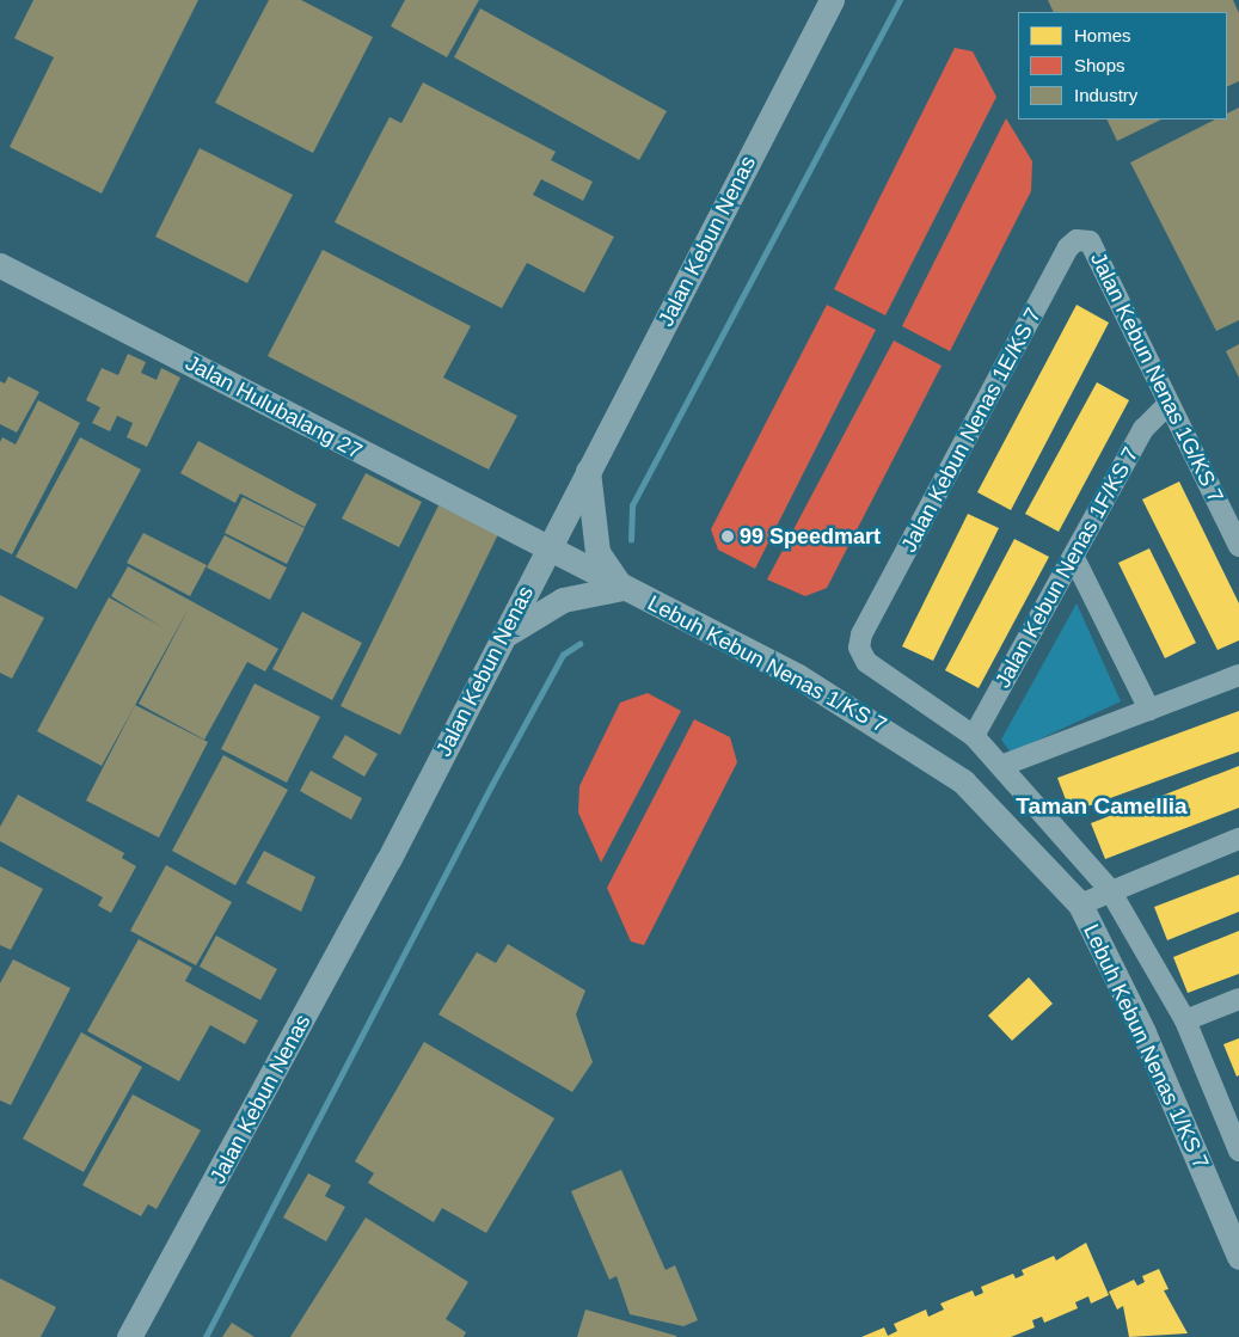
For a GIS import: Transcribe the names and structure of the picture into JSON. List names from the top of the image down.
{
  "streets": {
    "street": [
      "Jalan Kebun Nenas",
      "Jalan Kebun Nenas 1G/KS 7",
      "Jalan Hulubalang 27",
      "Jalan Kebun Nenas 1E/KS 7",
      "Jalan Kebun Nenas 1F/KS 7",
      "Lebuh Kebun Nenas 1/KS 7"
    ]
  },
  "crossings": [
    ["Jalan Kebun Nenas", "Jalan Hulubalang 27"],
    ["Jalan Kebun Nenas", "Lebuh Kebun Nenas 1/KS 7"],
    ["Jalan Kebun Nenas 1G/KS 7", "Jalan Kebun Nenas 1E/KS 7"],
    ["Jalan Kebun Nenas 1G/KS 7", "Jalan Kebun Nenas 1F/KS 7"],
    ["Jalan Hulubalang 27", "Lebuh Kebun Nenas 1/KS 7"],
    ["Jalan Kebun Nenas 1E/KS 7", "Jalan Kebun Nenas 1F/KS 7"]
  ],
  "districts": ["Taman Camellia"],
  "places": ["99 Speedmart"],
  "legend": ["Homes", "Shops", "Industry"]
}
